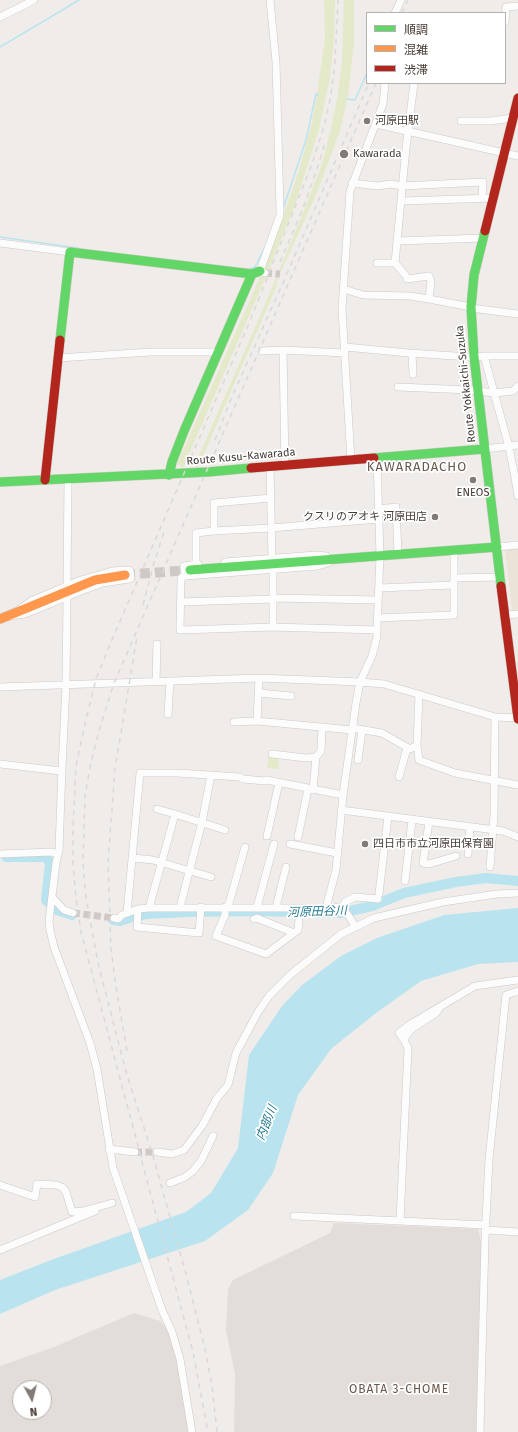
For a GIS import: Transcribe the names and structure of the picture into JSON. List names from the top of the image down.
{
  "streets": {
    "main road": ["Route Yokkaichi-Suzuka", "Route Kusu-Kawarada"]
  },
  "crossings": [
    ["Route Yokkaichi-Suzuka", "Route Kusu-Kawarada"]
  ],
  "districts": ["KAWARADACHO", "OBATA 3-CHOME"],
  "water": ["河原田谷川", "内部川"],
  "places": [
    "河原田駅",
    "Kawarada",
    "ENEOS",
    "クスリのアオキ 河原田店",
    "四日市市立河原田保育園"
  ],
  "legend": ["順調", "混雑", "渋滞"],
  "north": "bottom"
}
